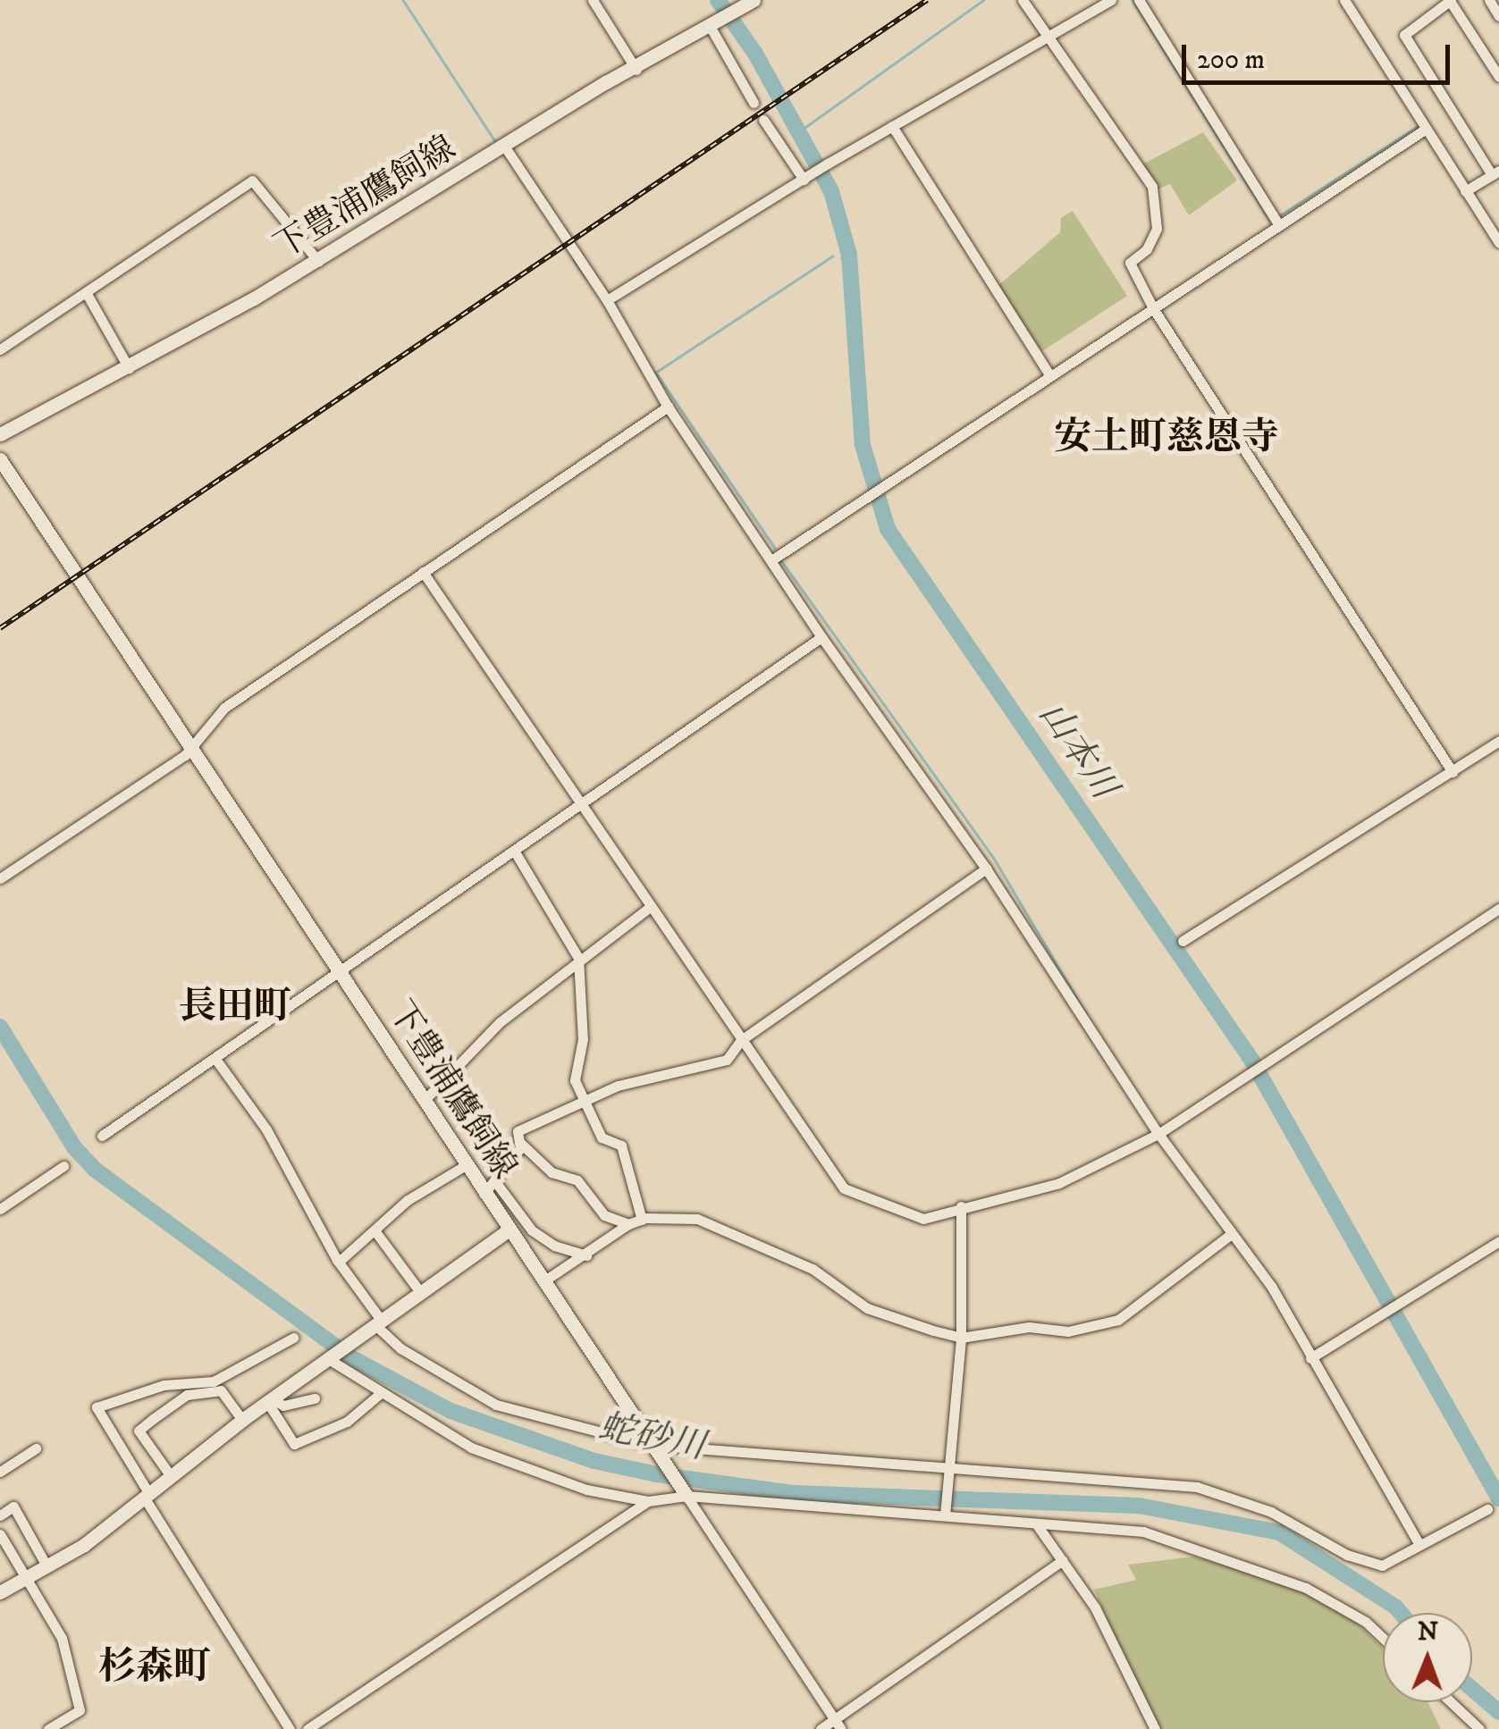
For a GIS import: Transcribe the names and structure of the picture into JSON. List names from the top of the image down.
{
  "streets": {
    "main road": ["下豊浦鷹飼線"]
  },
  "districts": ["安土町慈恩寺", "長田町", "杉森町"],
  "water": ["山本川", "蛇砂川"],
  "scale_bar": "200 m",
  "north": "top"
}
